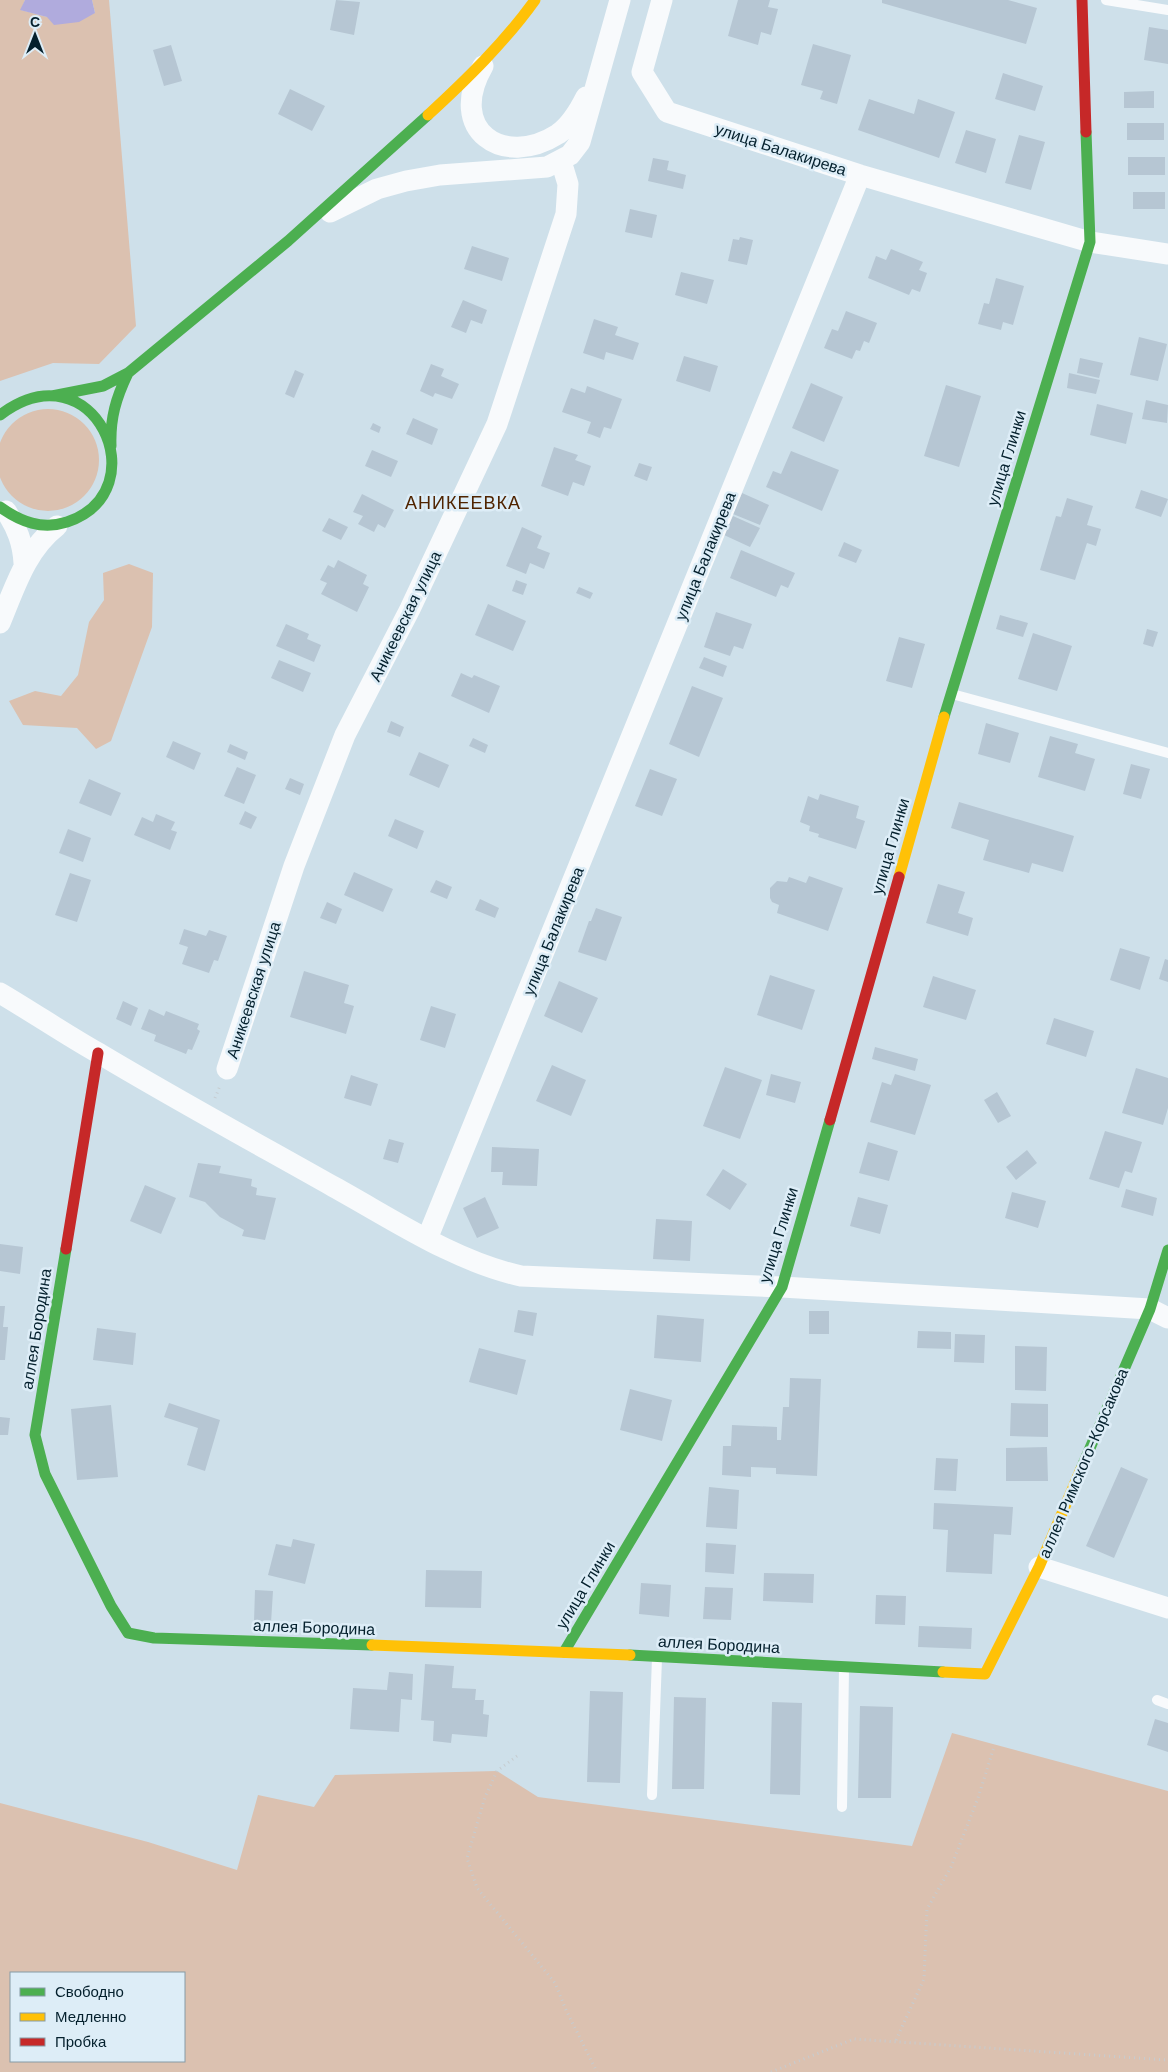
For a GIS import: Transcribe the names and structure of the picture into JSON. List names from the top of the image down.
{
  "streets": {
    "street": [
      "улица Балакирева",
      "улица Глинки",
      "Аникеевская улица",
      "аллея Бородина",
      "аллея Римского-Корсакова"
    ]
  },
  "crossings": [
    ["улица Глинки", "аллея Бородина"],
    ["аллея Бородина", "аллея Римского-Корсакова"]
  ],
  "districts": ["АНИКЕЕВКА"],
  "legend": ["Свободно", "Медленно", "Пробка"],
  "north": "top"
}
